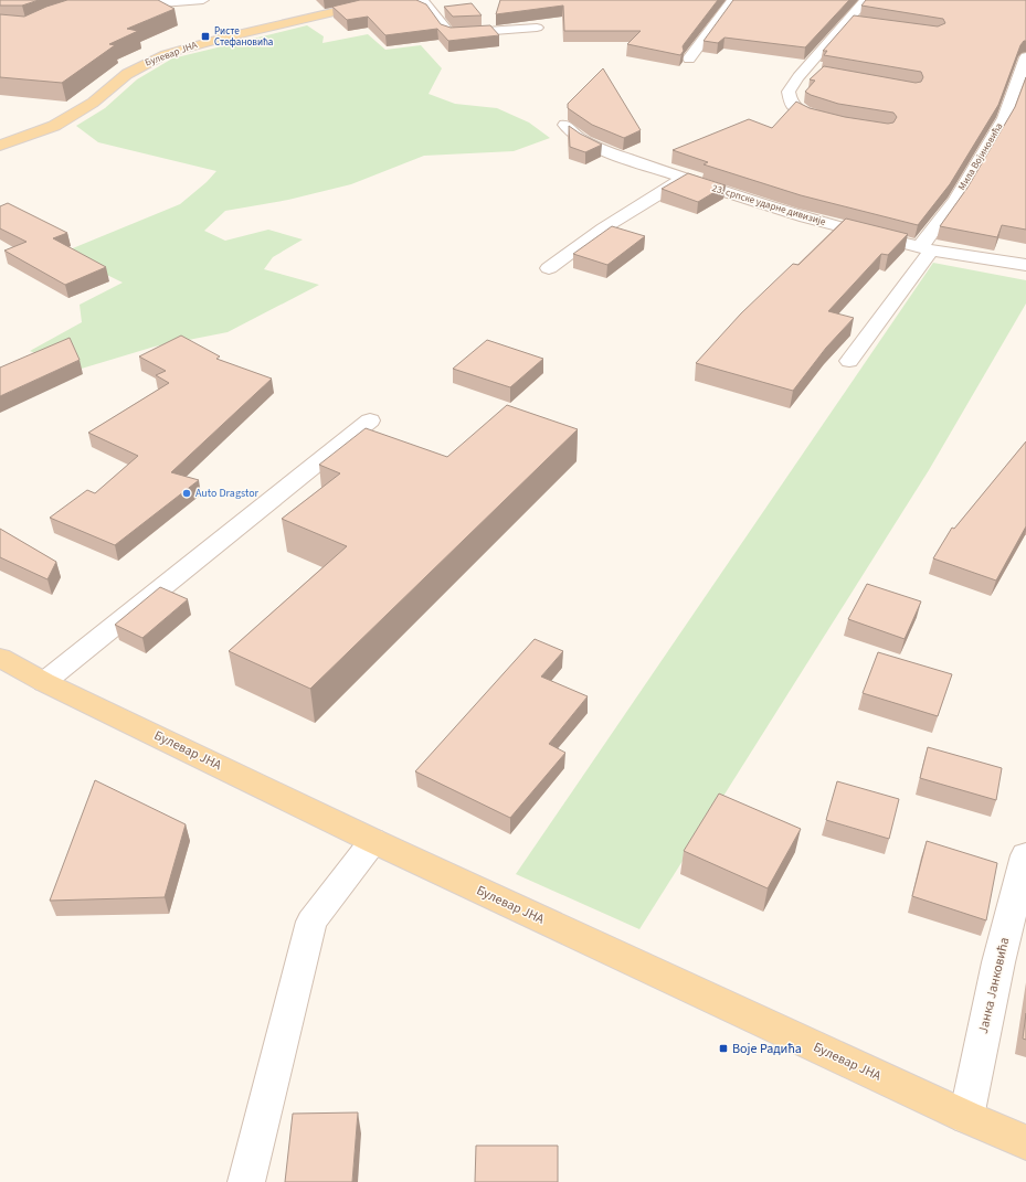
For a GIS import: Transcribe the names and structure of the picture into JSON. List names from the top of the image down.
{
  "streets": {
    "main road": ["Булевар ЈНА"],
    "street": ["Мила Војиновића", "23. српске ударне дивизије", "Јанка Јанковића"]
  },
  "crossings": [
    ["Булевар ЈНА", "Јанка Јанковића"],
    ["Мила Војиновића", "23. српске ударне дивизије"]
  ],
  "places": {
    "transit": ["Ристе Стефановића", "Воје Радића"],
    "other": ["Auto Dragstor"]
  }
}
